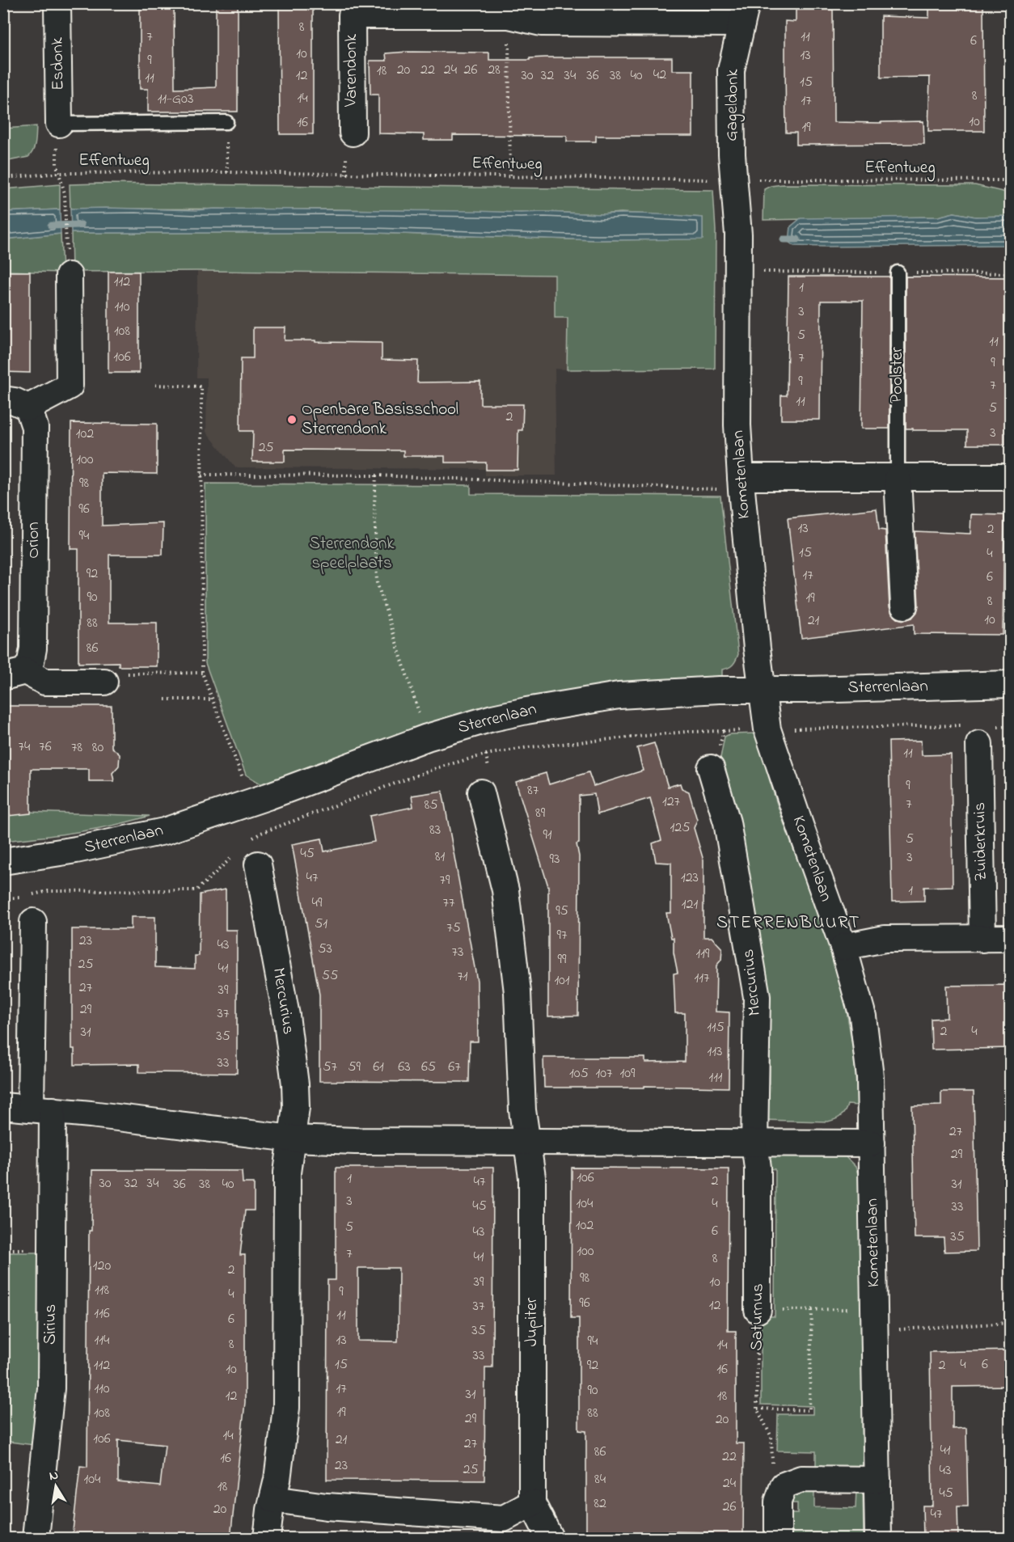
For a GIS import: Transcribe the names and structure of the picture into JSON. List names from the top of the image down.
{
  "streets": {
    "street": [
      "Esdonk",
      "Varendonk",
      "Gageldonk",
      "Poolster",
      "Kometenlaan",
      "Orion",
      "Sterrenlaan",
      "Zuiderkruis",
      "Mercurius",
      "Saturnus",
      "Jupiter",
      "Sirius"
    ],
    "path": ["Effentweg"]
  },
  "crossings": [
    ["Varendonk", "Gageldonk"],
    ["Gageldonk", "Effentweg"],
    ["Gageldonk", "Kometenlaan"],
    ["Effentweg", "Kometenlaan"],
    ["Kometenlaan", "Sterrenlaan"],
    ["Mercurius", "Saturnus"]
  ],
  "districts": ["STERRENBUURT"],
  "parks": ["Sterrendonk speelplaats"],
  "places": ["Openbare Basisschool Sterrendonk"],
  "house_numbers": [
    "8",
    "7",
    "11",
    "6",
    "10",
    "13",
    "9",
    "20",
    "22",
    "24",
    "26",
    "28",
    "18",
    "42",
    "12",
    "30",
    "32",
    "34",
    "36",
    "38",
    "40",
    "11",
    "15",
    "8",
    "14",
    "11-G03",
    "17",
    "10",
    "16",
    "19",
    "112",
    "1",
    "110",
    "3",
    "108",
    "5",
    "11",
    "106",
    "7",
    "9",
    "9",
    "7",
    "11",
    "5",
    "2",
    "3",
    "102",
    "25",
    "100",
    "98",
    "96",
    "13",
    "2",
    "94",
    "15",
    "4",
    "92",
    "17",
    "6",
    "90",
    "19",
    "8",
    "10",
    "21",
    "88",
    "86",
    "74",
    "76",
    "78",
    "80",
    "11",
    "9",
    "87",
    "127",
    "7",
    "85",
    "89",
    "125",
    "83",
    "91",
    "5",
    "45",
    "81",
    "3",
    "93",
    "47",
    "123",
    "79",
    "1",
    "49",
    "77",
    "121",
    "95",
    "51",
    "75",
    "97",
    "23",
    "43",
    "53",
    "73",
    "119",
    "99",
    "25",
    "41",
    "55",
    "71",
    "117",
    "101",
    "27",
    "39",
    "29",
    "37",
    "115",
    "2",
    "4",
    "31",
    "35",
    "113",
    "33",
    "57",
    "59",
    "61",
    "63",
    "65",
    "67",
    "105",
    "107",
    "109",
    "111",
    "27",
    "29",
    "106",
    "1",
    "2",
    "47",
    "30",
    "32",
    "34",
    "36",
    "38",
    "40",
    "31",
    "3",
    "104",
    "4",
    "45",
    "33",
    "102",
    "5",
    "6",
    "43",
    "35",
    "100",
    "7",
    "41",
    "8",
    "120",
    "2",
    "98",
    "39",
    "10",
    "118",
    "9",
    "4",
    "96",
    "12",
    "37",
    "116",
    "11",
    "6",
    "35",
    "114",
    "13",
    "94",
    "8",
    "14",
    "33",
    "15",
    "4",
    "6",
    "112",
    "92",
    "2",
    "10",
    "16",
    "110",
    "17",
    "90",
    "31",
    "12",
    "18",
    "19",
    "108",
    "88",
    "29",
    "20",
    "14",
    "106",
    "21",
    "27",
    "41",
    "86",
    "22",
    "16",
    "23",
    "25",
    "43",
    "104",
    "84",
    "24",
    "18",
    "45",
    "82",
    "26",
    "20",
    "47"
  ],
  "north": "top"
}
